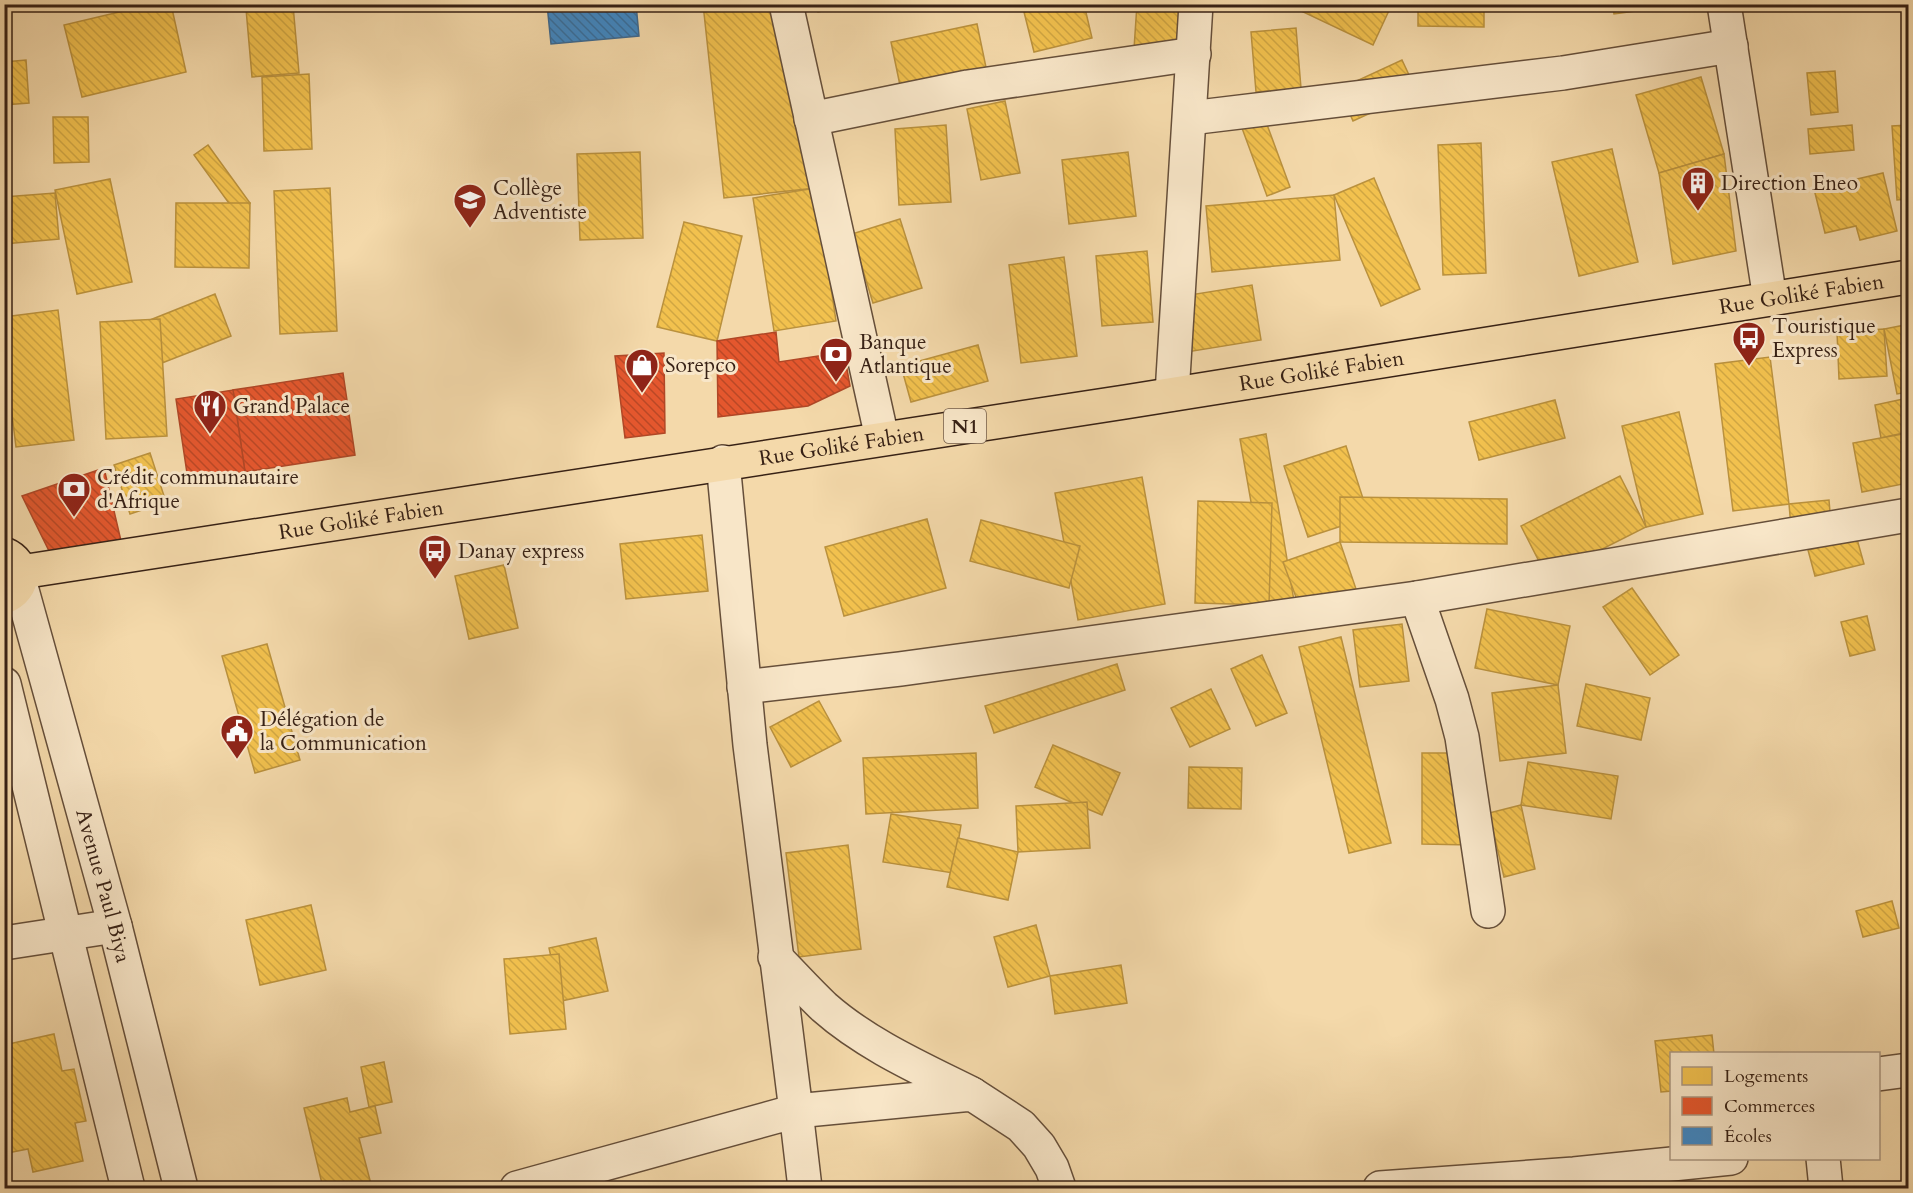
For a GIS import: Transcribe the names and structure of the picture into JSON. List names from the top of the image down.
{
  "streets": {
    "highway": ["Rue Goliké Fabien", "N1"],
    "street": ["Avenue Paul Biya"]
  },
  "crossings": [
    ["Rue Goliké Fabien", "Avenue Paul Biya"]
  ],
  "places": {
    "building": ["Direction Eneo"],
    "school or university": ["Collège Adventiste"],
    "bus stop": ["Touristique Express", "Danay express"],
    "bank": ["Banque Atlantique", "Crédit communautaire d'Afrique"],
    "shop": ["Sorepco"],
    "restaurant": ["Grand Palace"],
    "public building": ["Délégation de la Communication"]
  },
  "legend": ["Logements", "Commerces", "Écoles"]
}
